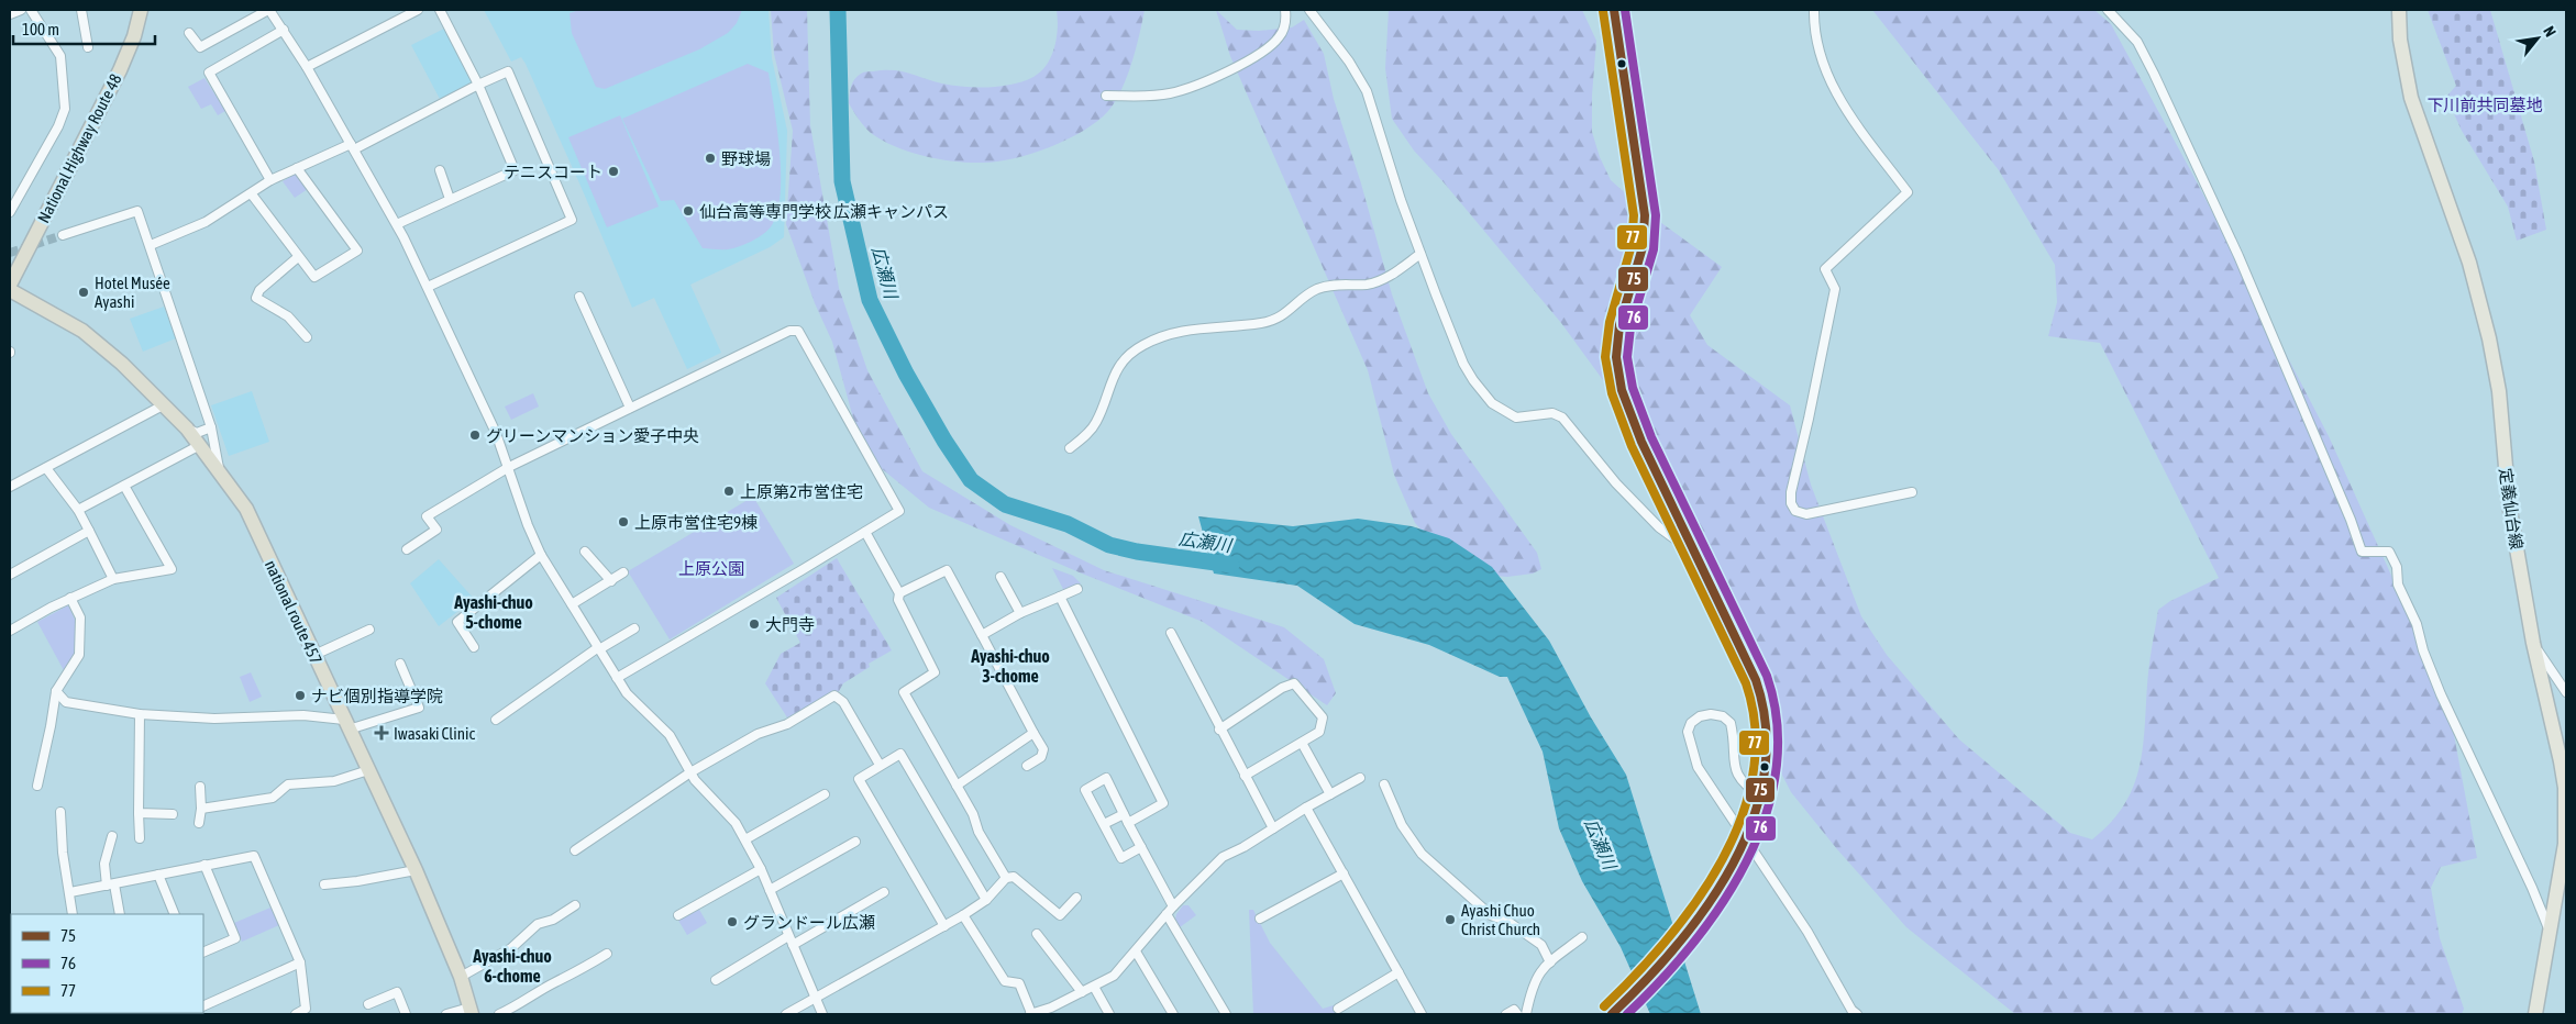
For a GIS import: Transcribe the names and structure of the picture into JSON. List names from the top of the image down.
{
  "streets": {
    "highway": ["National Highway Route 48", "national route 457"],
    "main road": ["定義仙台線"]
  },
  "districts": ["Ayashi-chuo 5-chome", "Ayashi-chuo 3-chome", "Ayashi-chuo 6-chome"],
  "water": ["広瀬川"],
  "parks": ["下川前共同墓地", "上原公園"],
  "places": {
    "other": [
      "野球場",
      "テニスコート",
      "仙台高等専門学校 広瀬キャンパス",
      "Hotel Musée Ayashi",
      "グリーンマンション愛子中央",
      "上原第2市営住宅",
      "上原市営住宅9棟",
      "大門寺",
      "ナビ個別指導学院",
      "Ayashi Chuo Christ Church",
      "グランドール広瀬"
    ],
    "health": ["Iwasaki Clinic"]
  },
  "lines": ["transit line 75", "transit line 76", "transit line 77"],
  "legend": ["75", "76", "77"],
  "scale_bar": "100 m",
  "north": "top right"
}
